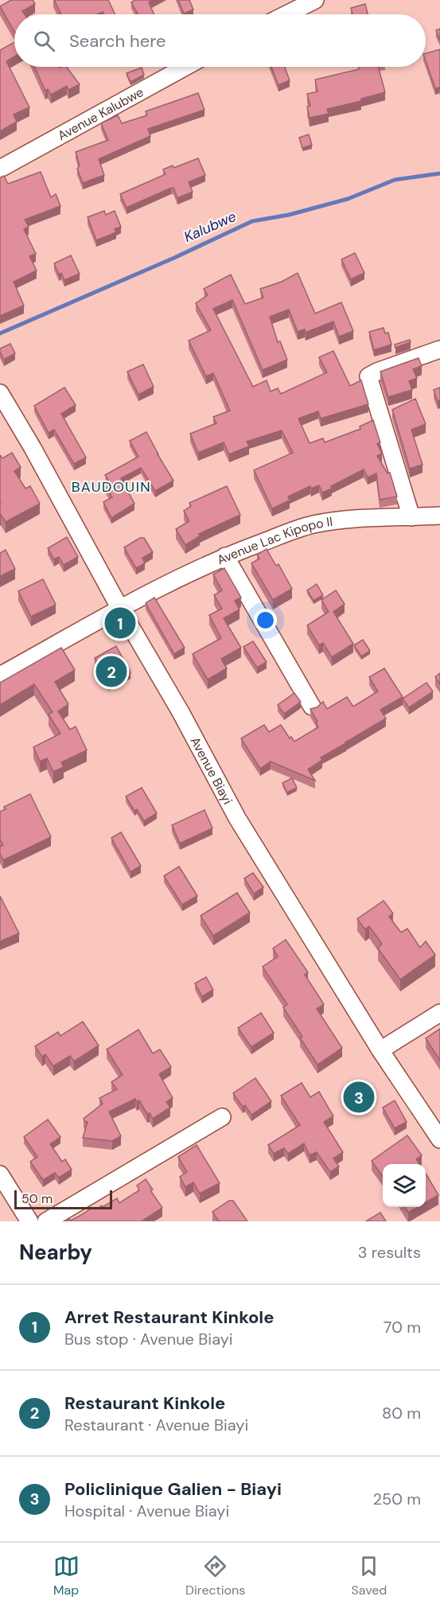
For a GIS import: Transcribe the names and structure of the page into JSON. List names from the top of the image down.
{
  "streets": {
    "street": ["Avenue Kalubwe", "Avenue Lac Kipopo II", "Avenue Biayi"]
  },
  "crossings": [
    ["Avenue Lac Kipopo II", "Avenue Biayi"]
  ],
  "districts": ["BAUDOUIN"],
  "water": ["Kalubwe"],
  "scale_bar": "50 m",
  "page": {
    "search": "Search here",
    "pins": ["1", "2", "3"],
    "scale": "50 m",
    "heading": ["Nearby", "3 results"],
    "list": [
      {
        "mark": "1",
        "name": "Arret Restaurant Kinkole",
        "note": "Bus stop · Avenue Biayi",
        "value": "70 m"
      },
      {
        "mark": "2",
        "name": "Restaurant Kinkole",
        "note": "Restaurant · Avenue Biayi",
        "value": "80 m"
      },
      {
        "mark": "3",
        "name": "Policlinique Galien - Biayi",
        "note": "Hospital · Avenue Biayi",
        "value": "250 m"
      }
    ],
    "nav": ["Map", "Directions", "Saved"]
  }
}
